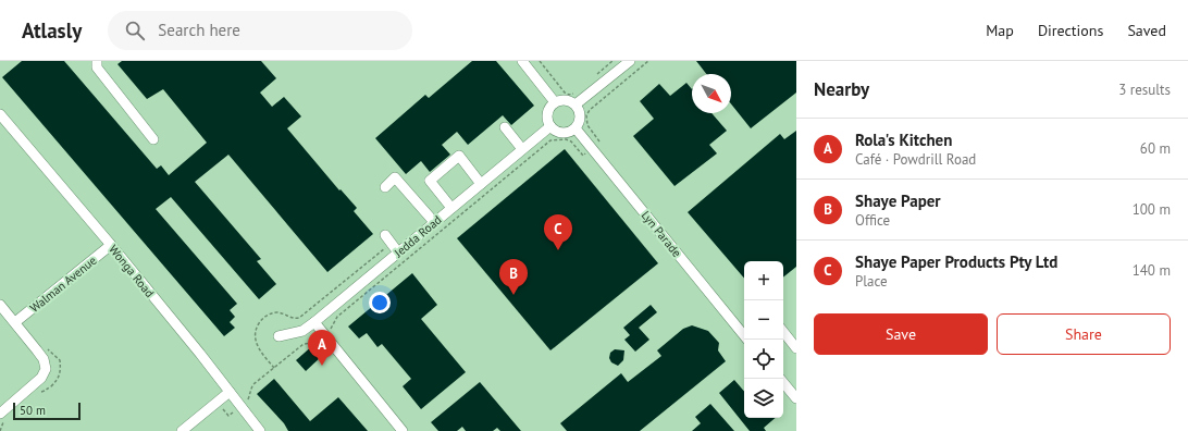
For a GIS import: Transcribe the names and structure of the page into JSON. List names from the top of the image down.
{
  "streets": {
    "street": [
      "Lyn Parade",
      "Jedda Road",
      "Wonga Road",
      "Walman Avenue"
    ]
  },
  "crossings": [
    ["Lyn Parade", "Jedda Road"],
    ["Wonga Road", "Walman Avenue"]
  ],
  "scale_bar": "50 m",
  "north": "bottom right",
  "page": {
    "header": "Atlasly",
    "search": "Search here",
    "nav": ["Map", "Directions", "Saved"],
    "heading": ["Nearby", "3 results"],
    "list": [
      {
        "mark": "A",
        "name": "Rola's Kitchen",
        "note": "Café · Powdrill Road",
        "value": "60 m"
      },
      {
        "mark": "B",
        "name": "Shaye Paper",
        "note": "Office",
        "value": "100 m"
      },
      {
        "mark": "C",
        "name": "Shaye Paper Products Pty Ltd",
        "note": "Place",
        "value": "140 m"
      }
    ],
    "pins": ["C", "B", "A"],
    "map_buttons": ["+", "−"],
    "buttons": ["Save", "Share"],
    "scale": "50 m"
  }
}
